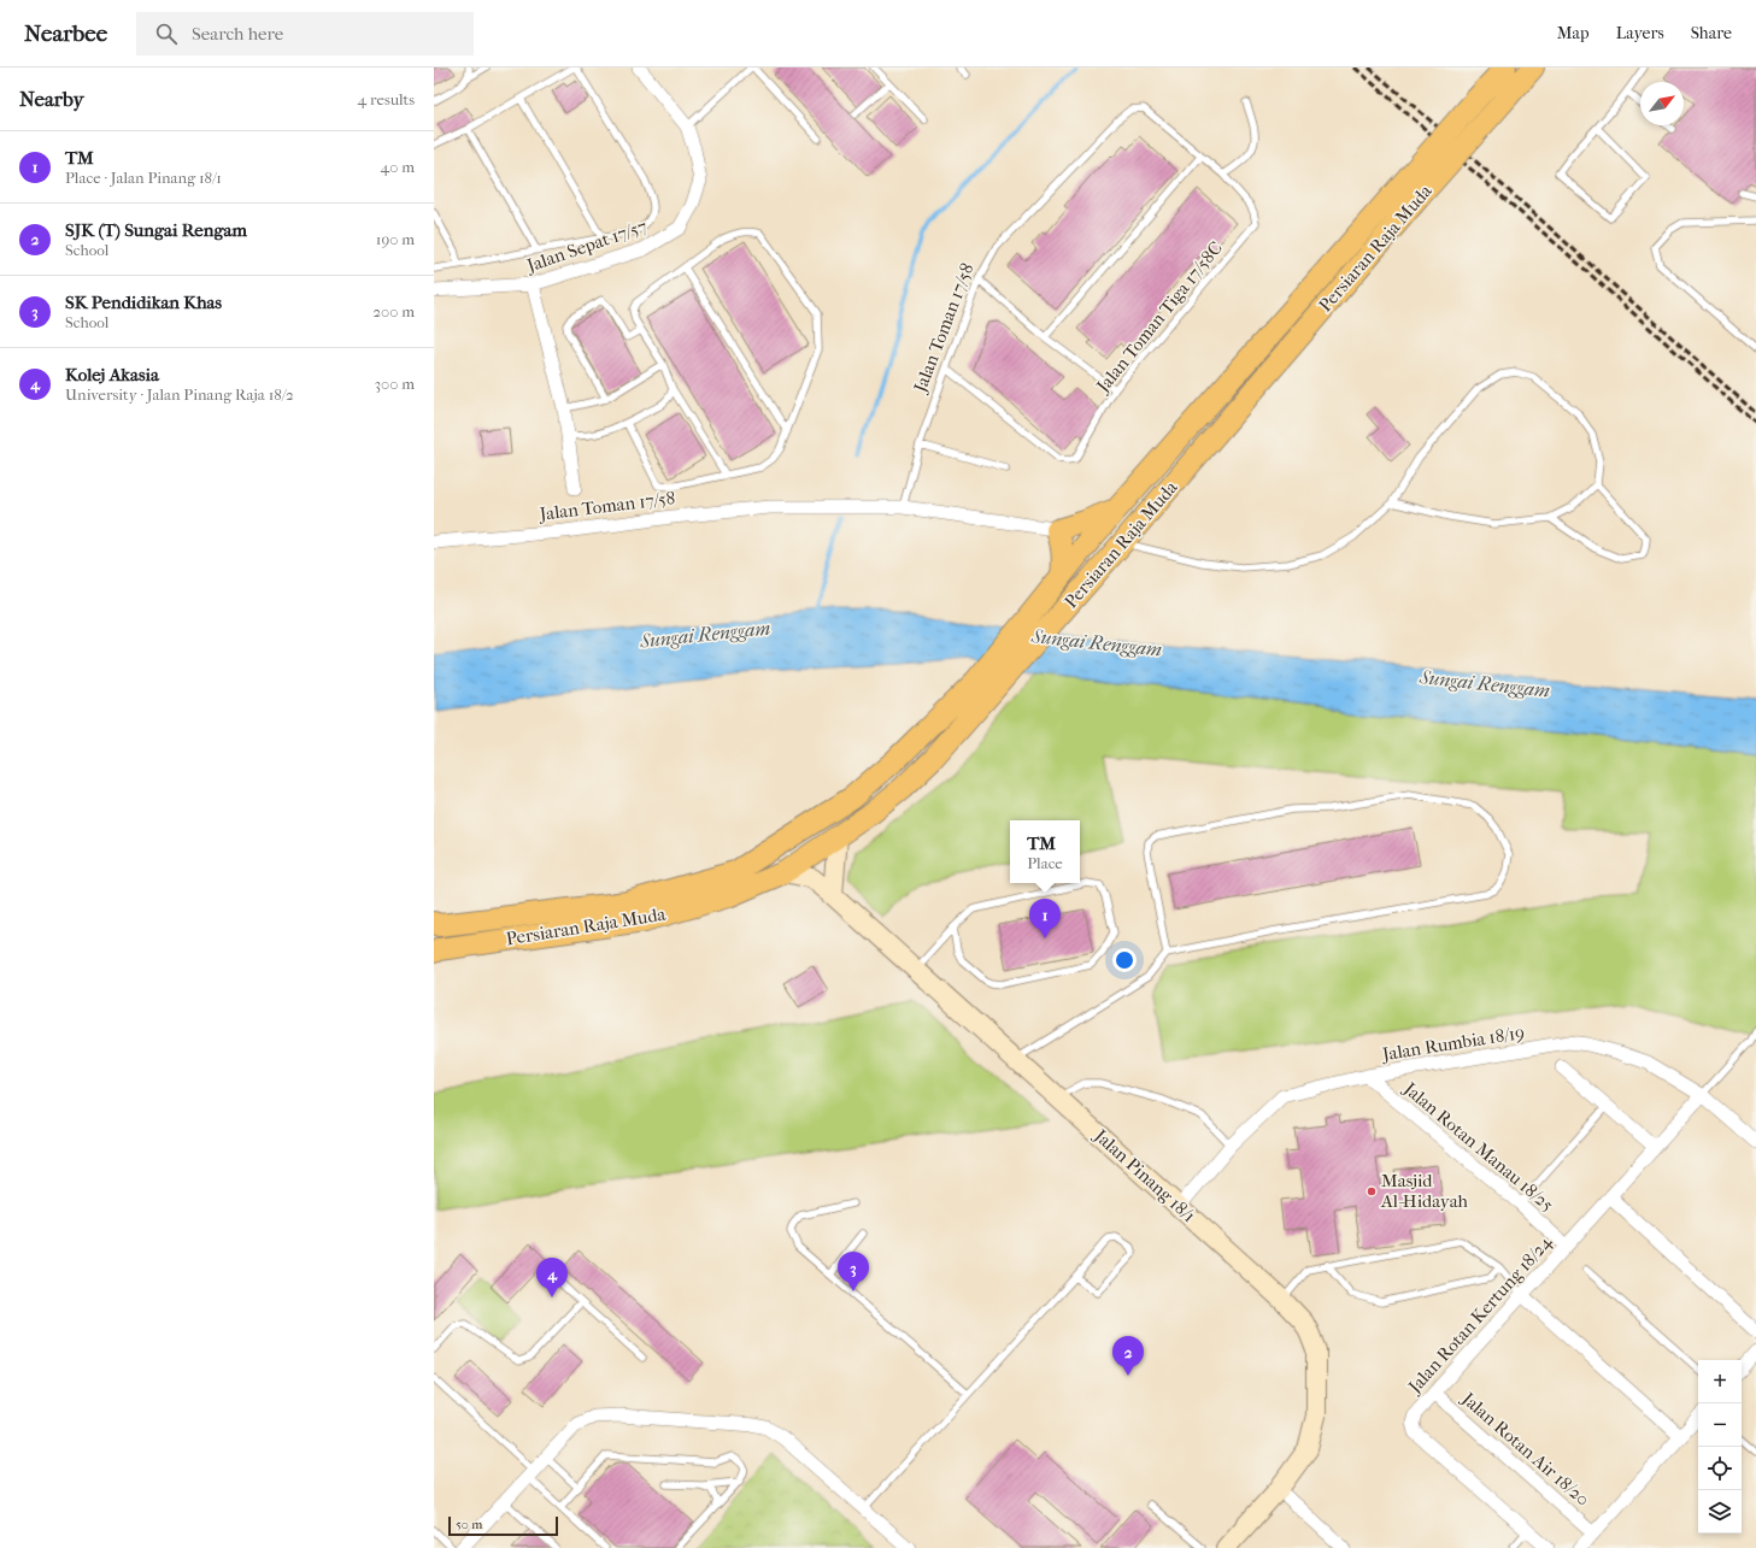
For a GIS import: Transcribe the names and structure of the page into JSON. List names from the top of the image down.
{
  "streets": {
    "main road": ["Persiaran Raja Muda"],
    "street": [
      "Jalan Sepat 17/57",
      "Jalan Toman 17/58",
      "Jalan Rumbia 18/19",
      "Jalan Rotan Manau 18/25",
      "Jalan Pinang 18/1",
      "Jalan Rotan Kertung 18/24",
      "Jalan Rotan Air 18/20"
    ],
    "lane": ["Jalan Toman Tiga 17/58C"]
  },
  "crossings": [
    ["Persiaran Raja Muda", "Jalan Toman 17/58"],
    ["Persiaran Raja Muda", "Jalan Pinang 18/1"],
    ["Jalan Toman Tiga 17/58C", "Jalan Toman 17/58"],
    ["Jalan Rumbia 18/19", "Jalan Rotan Manau 18/25"],
    ["Jalan Rumbia 18/19", "Jalan Pinang 18/1"],
    ["Jalan Rumbia 18/19", "Jalan Rotan Kertung 18/24"],
    ["Jalan Rotan Manau 18/25", "Jalan Rotan Kertung 18/24"],
    ["Jalan Rotan Kertung 18/24", "Jalan Rotan Air 18/20"]
  ],
  "water": ["Sungai Renggam"],
  "places": ["Masjid Al-Hidayah"],
  "scale_bar": "50 m",
  "north": "top right",
  "page": {
    "header": "Nearbee",
    "search": "Search here",
    "nav": ["Map", "Layers", "Share"],
    "heading": ["Nearby", "4 results"],
    "list": [
      {
        "mark": "1",
        "name": "TM",
        "note": "Place · Jalan Pinang 18/1",
        "value": "40 m"
      },
      {
        "mark": "2",
        "name": "SJK (T) Sungai Rengam",
        "note": "School",
        "value": "190 m"
      },
      {
        "mark": "3",
        "name": "SK Pendidikan Khas",
        "note": "School",
        "value": "200 m"
      },
      {
        "mark": "4",
        "name": "Kolej Akasia",
        "note": "University · Jalan Pinang Raja 18/2",
        "value": "300 m"
      }
    ],
    "popup": ["TM", "Place"],
    "pins": [
      "1",
      "3",
      "4",
      "2"
    ],
    "map_buttons": ["+", "−"],
    "scale": "50 m"
  }
}
